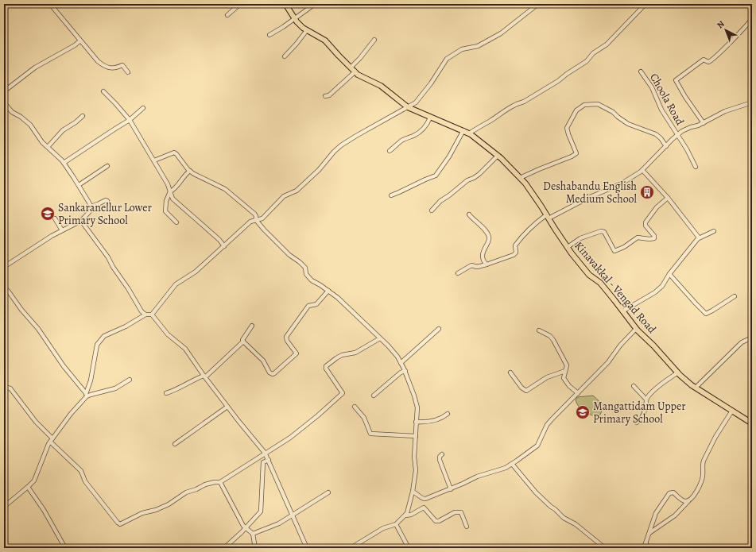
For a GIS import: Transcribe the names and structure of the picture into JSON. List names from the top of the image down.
{
  "streets": {
    "main road": ["Kinavakkal - Vengad Road"],
    "street": ["Choola Road"]
  },
  "places": {
    "building": ["Deshabandu English Medium School"],
    "school or university": ["Sankaranellur Lower Primary School", "Mangattidam Upper Primary School"]
  },
  "north": "top left"
}
